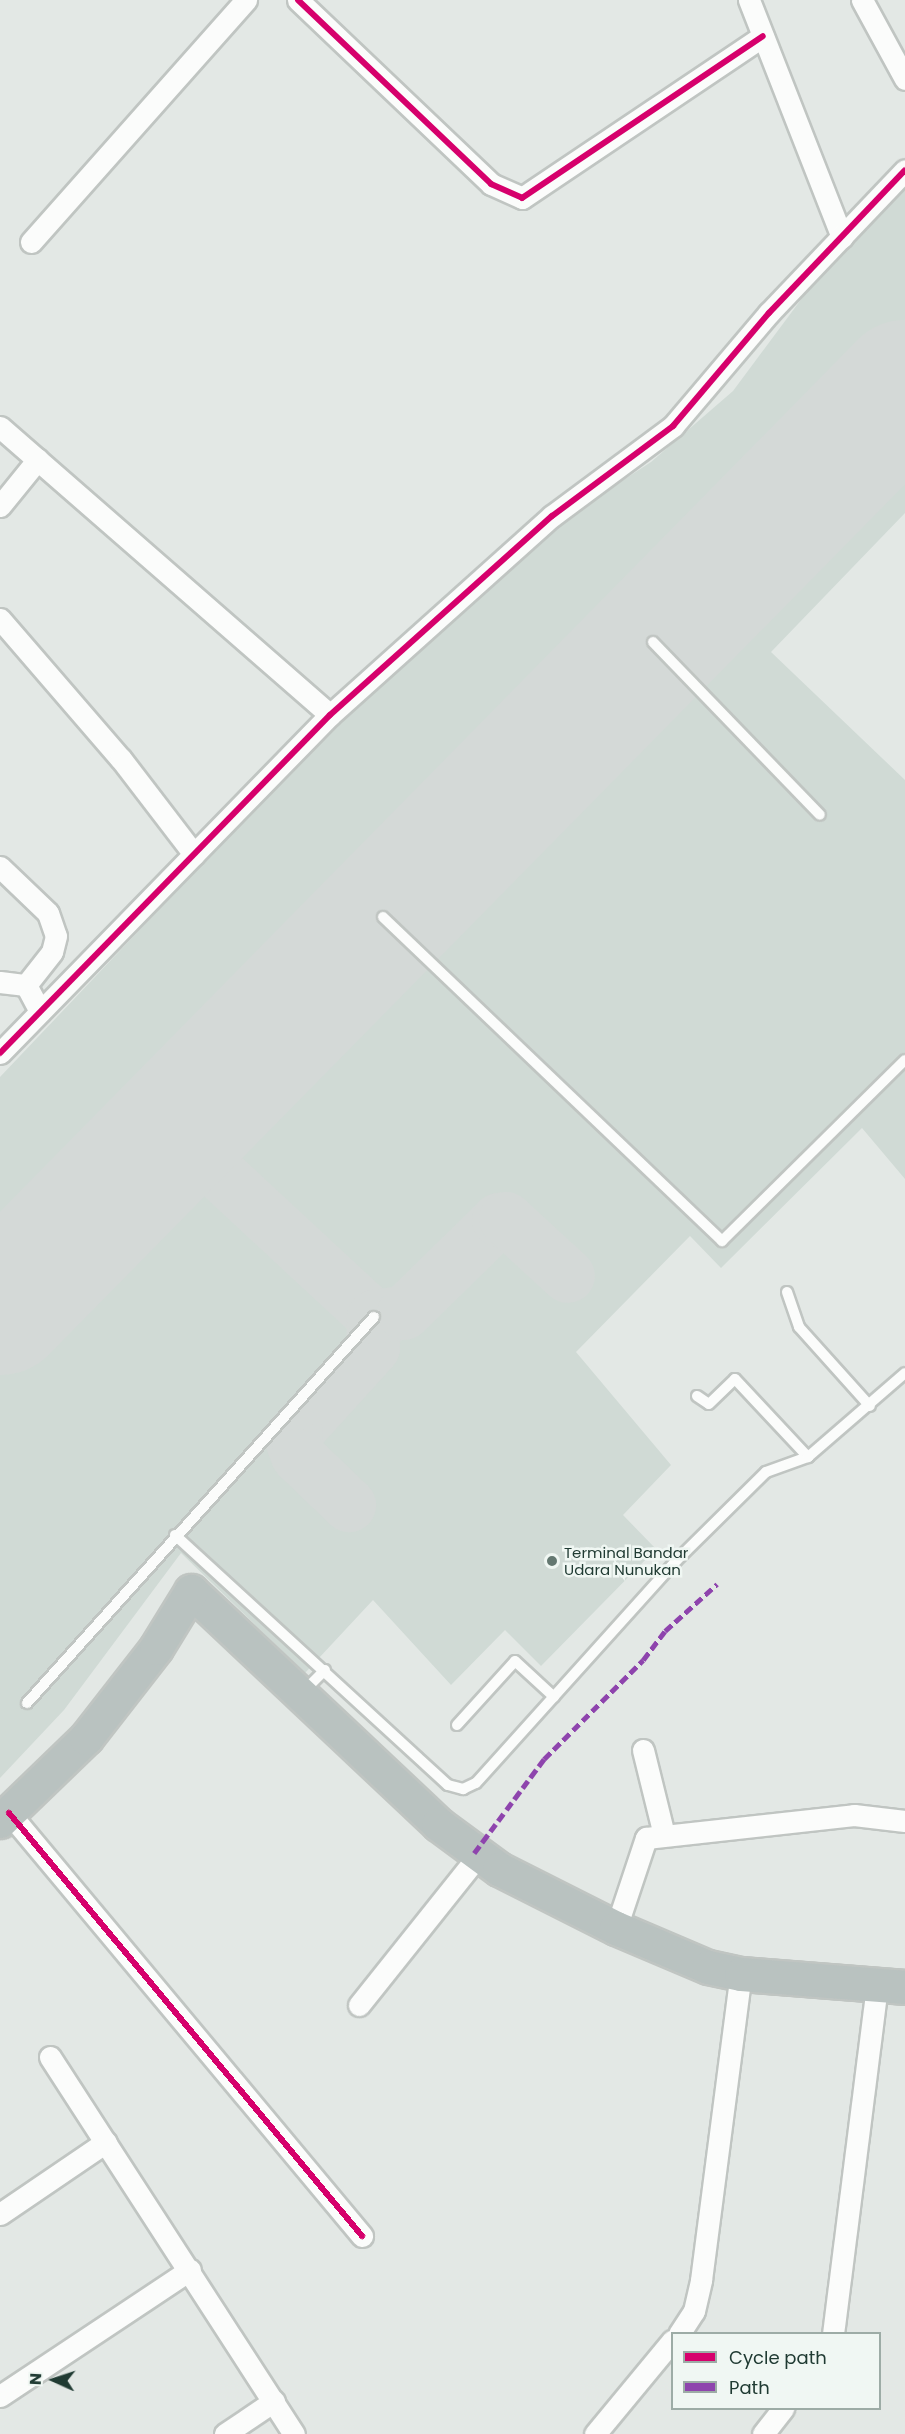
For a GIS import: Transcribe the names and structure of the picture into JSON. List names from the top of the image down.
{
  "places": ["Terminal Bandar Udara Nunukan"],
  "legend": ["Cycle path", "Path"],
  "north": "left"
}
